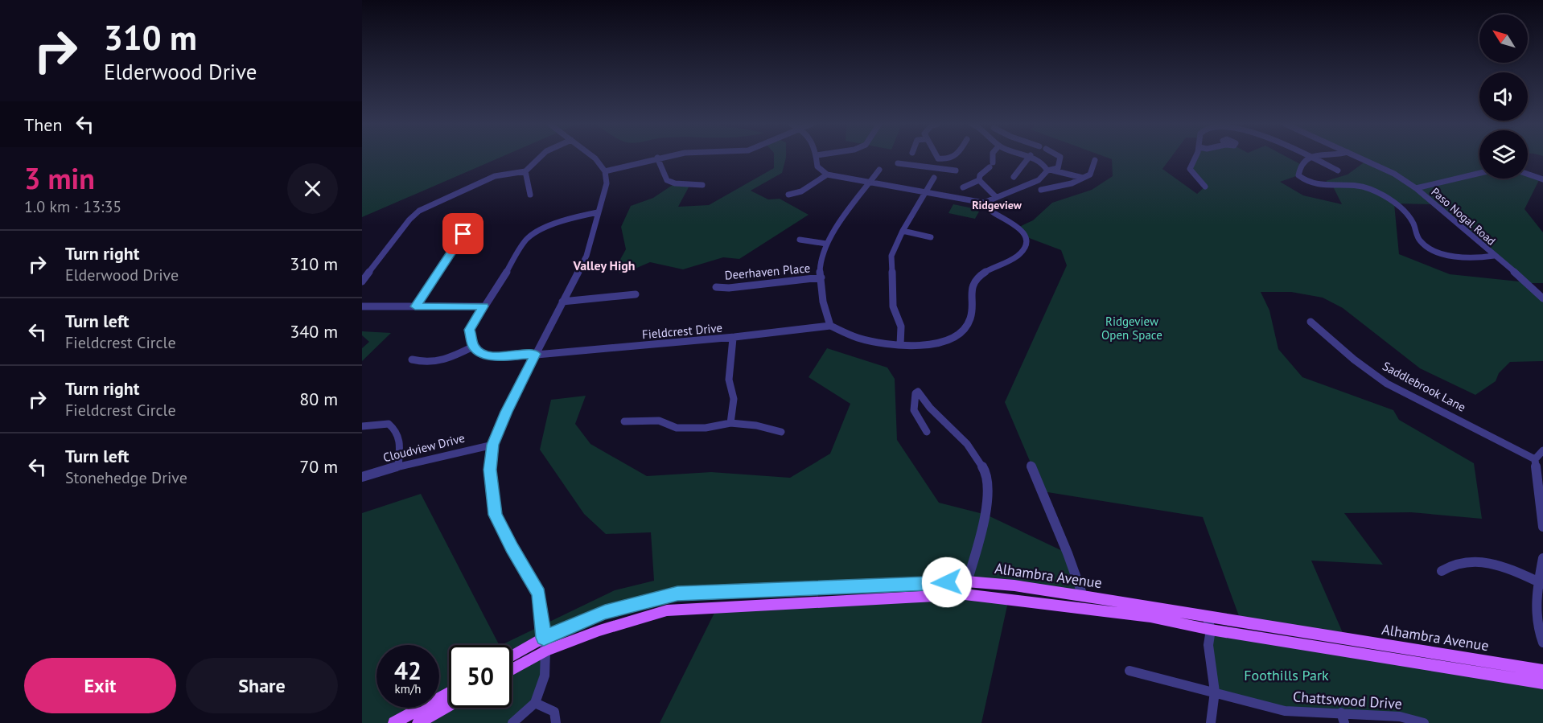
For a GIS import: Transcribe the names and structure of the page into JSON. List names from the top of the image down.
{
  "streets": {
    "main road": ["Alhambra Avenue"],
    "street": [
      "Paso Nogal Road",
      "Deerhaven Place",
      "Fieldcrest Drive",
      "Saddlebrook Lane",
      "Cloudview Drive",
      "Chattswood Drive"
    ]
  },
  "districts": ["Ridgeview", "Valley High"],
  "parks": ["Ridgeview Open Space", "Foothills Park"],
  "north": "top left",
  "page": {
    "turn": ["310 m", "Elderwood Drive"],
    "then": "Then",
    "heading": ["3 min", "1.0 km · 13:35"],
    "list": [
      {
        "name": "Turn right",
        "note": "Elderwood Drive",
        "value": "310 m"
      },
      {
        "name": "Turn left",
        "note": "Fieldcrest Circle",
        "value": "340 m"
      },
      {
        "name": "Turn right",
        "note": "Fieldcrest Circle",
        "value": "80 m"
      },
      {
        "name": "Turn left",
        "note": "Stonehedge Drive",
        "value": "70 m"
      }
    ],
    "speed": "42 km/h",
    "limit": "50",
    "buttons": ["Exit", "Share"]
  }
}
